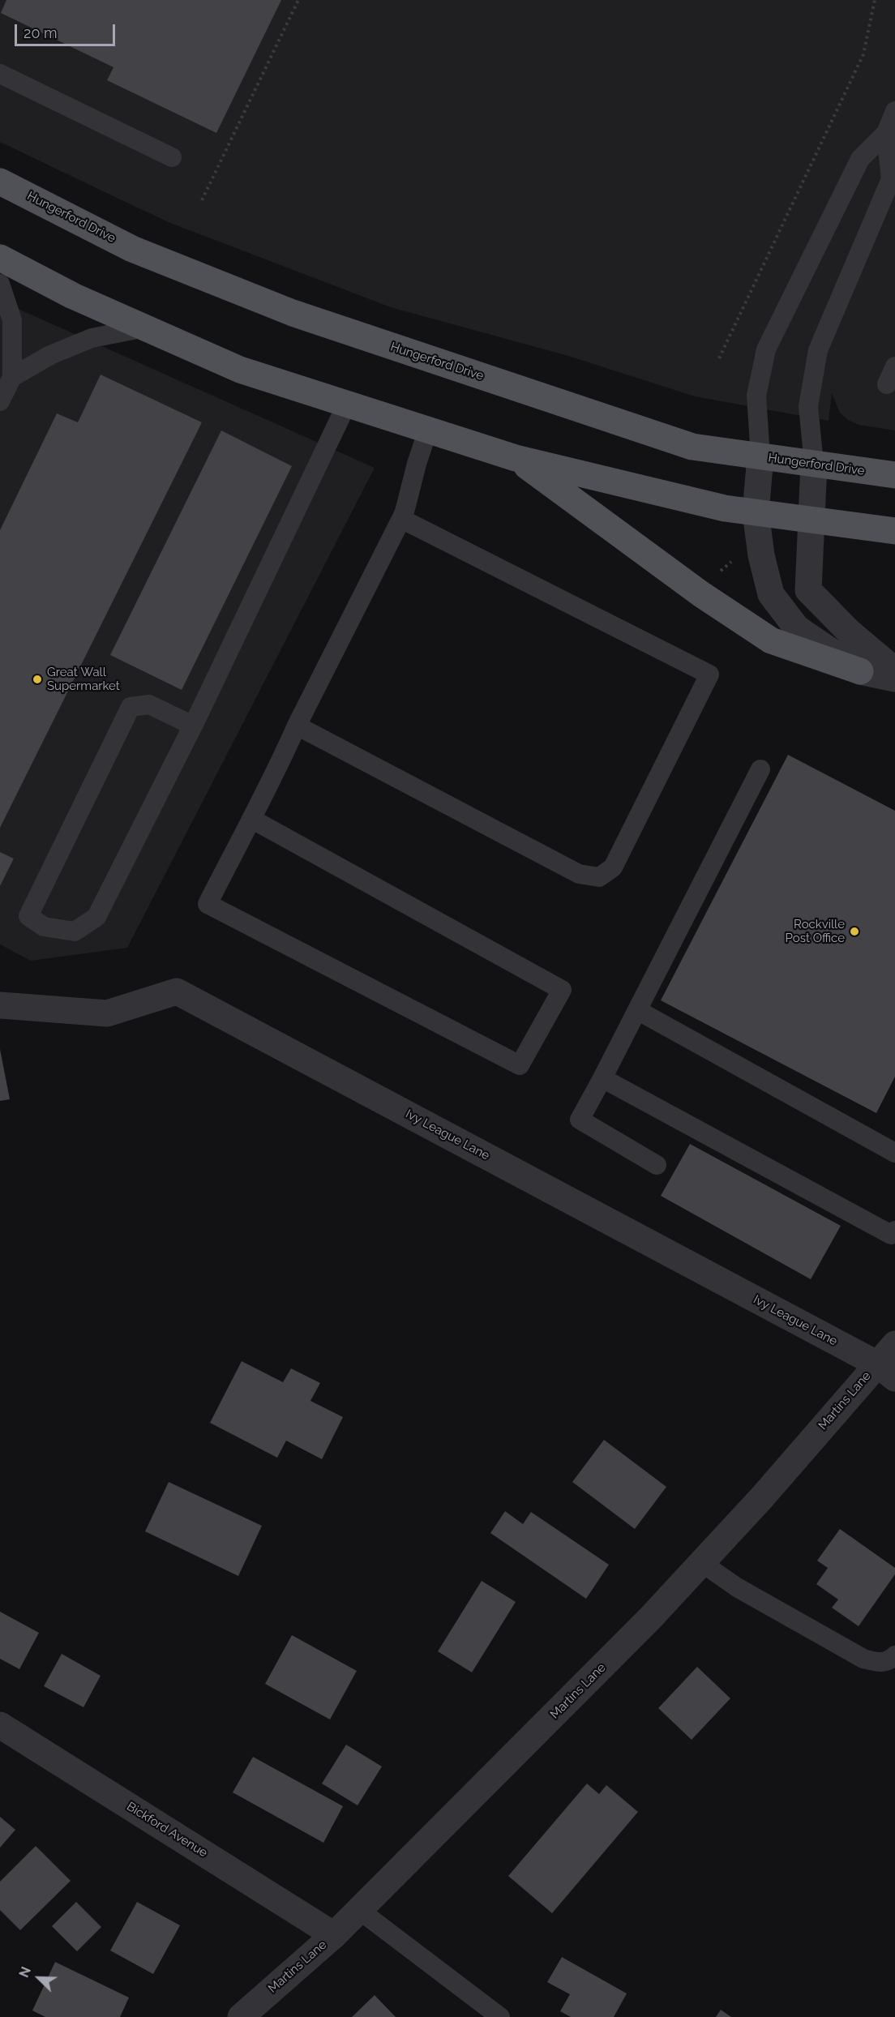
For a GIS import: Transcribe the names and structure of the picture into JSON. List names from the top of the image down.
{
  "streets": {
    "main road": ["Hungerford Drive"],
    "street": ["Ivy League Lane", "Martins Lane", "Bickford Avenue"]
  },
  "crossings": [
    ["Ivy League Lane", "Martins Lane"],
    ["Martins Lane", "Bickford Avenue"]
  ],
  "places": ["Great Wall Supermarket", "Rockville Post Office"],
  "scale_bar": "20 m",
  "north": "top left"
}
